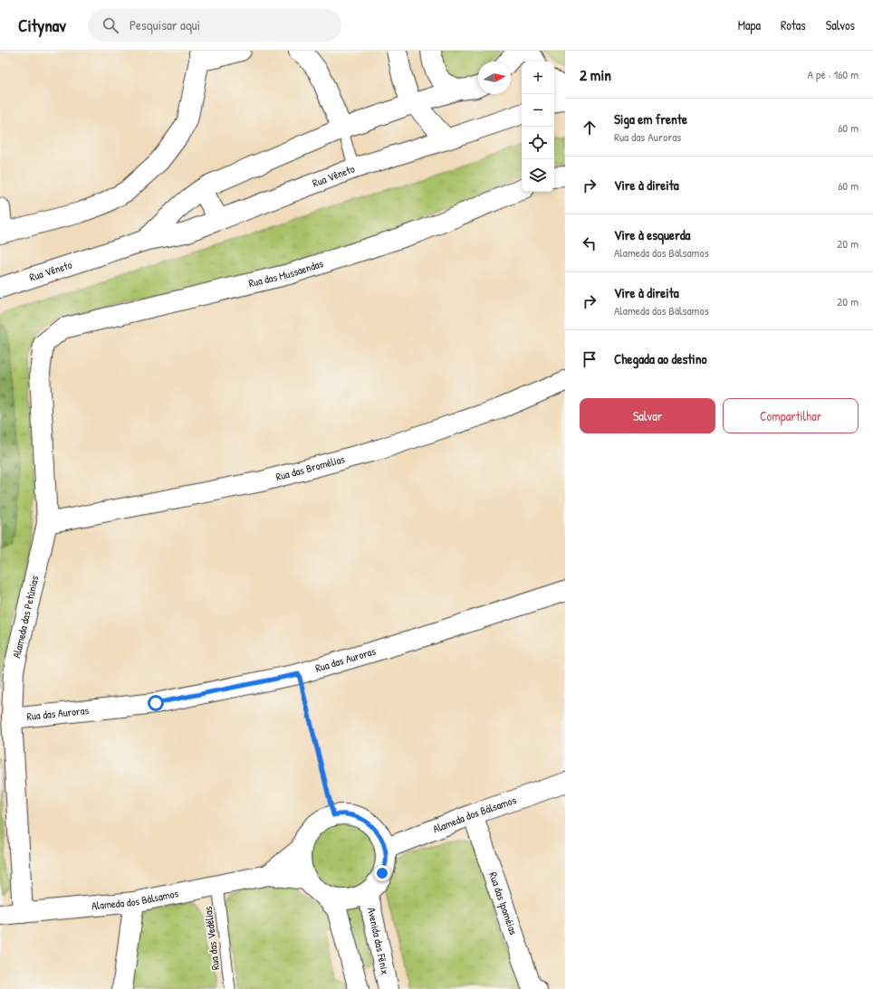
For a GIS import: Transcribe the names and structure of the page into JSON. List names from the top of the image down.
{
  "streets": {
    "street": [
      "Rua Vêneto",
      "Rua das Mussaendas",
      "Rua das Bromélias",
      "Alameda das Petúnias",
      "Rua das Auroras",
      "Alameda dos Bálsamos",
      "Rua das Ipoméias",
      "Avenida das Fênix"
    ],
    "lane": ["Rua das Vedélias"]
  },
  "crossings": [
    ["Rua das Mussaendas", "Alameda das Petúnias"],
    ["Rua das Bromélias", "Alameda das Petúnias"],
    ["Alameda das Petúnias", "Rua das Auroras"],
    ["Alameda das Petúnias", "Alameda dos Bálsamos"],
    ["Alameda dos Bálsamos", "Rua das Ipoméias"],
    ["Alameda dos Bálsamos", "Rua das Vedélias"],
    ["Alameda dos Bálsamos", "Avenida das Fênix"]
  ],
  "north": "right",
  "page": {
    "header": "Citynav",
    "search": "Pesquisar aqui",
    "nav": ["Mapa", "Rotas", "Salvos"],
    "heading": ["2 min", "A pé · 160 m"],
    "map_buttons": ["+", "−"],
    "list": [
      ["Siga em frente", "Rua das Auroras", "60 m"],
      ["Vire à direita", "60 m"],
      ["Vire à esquerda", "Alameda dos Bálsamos", "20 m"],
      ["Vire à direita", "Alameda dos Bálsamos", "20 m"],
      "Chegada ao destino"
    ],
    "buttons": ["Salvar", "Compartilhar"]
  }
}
